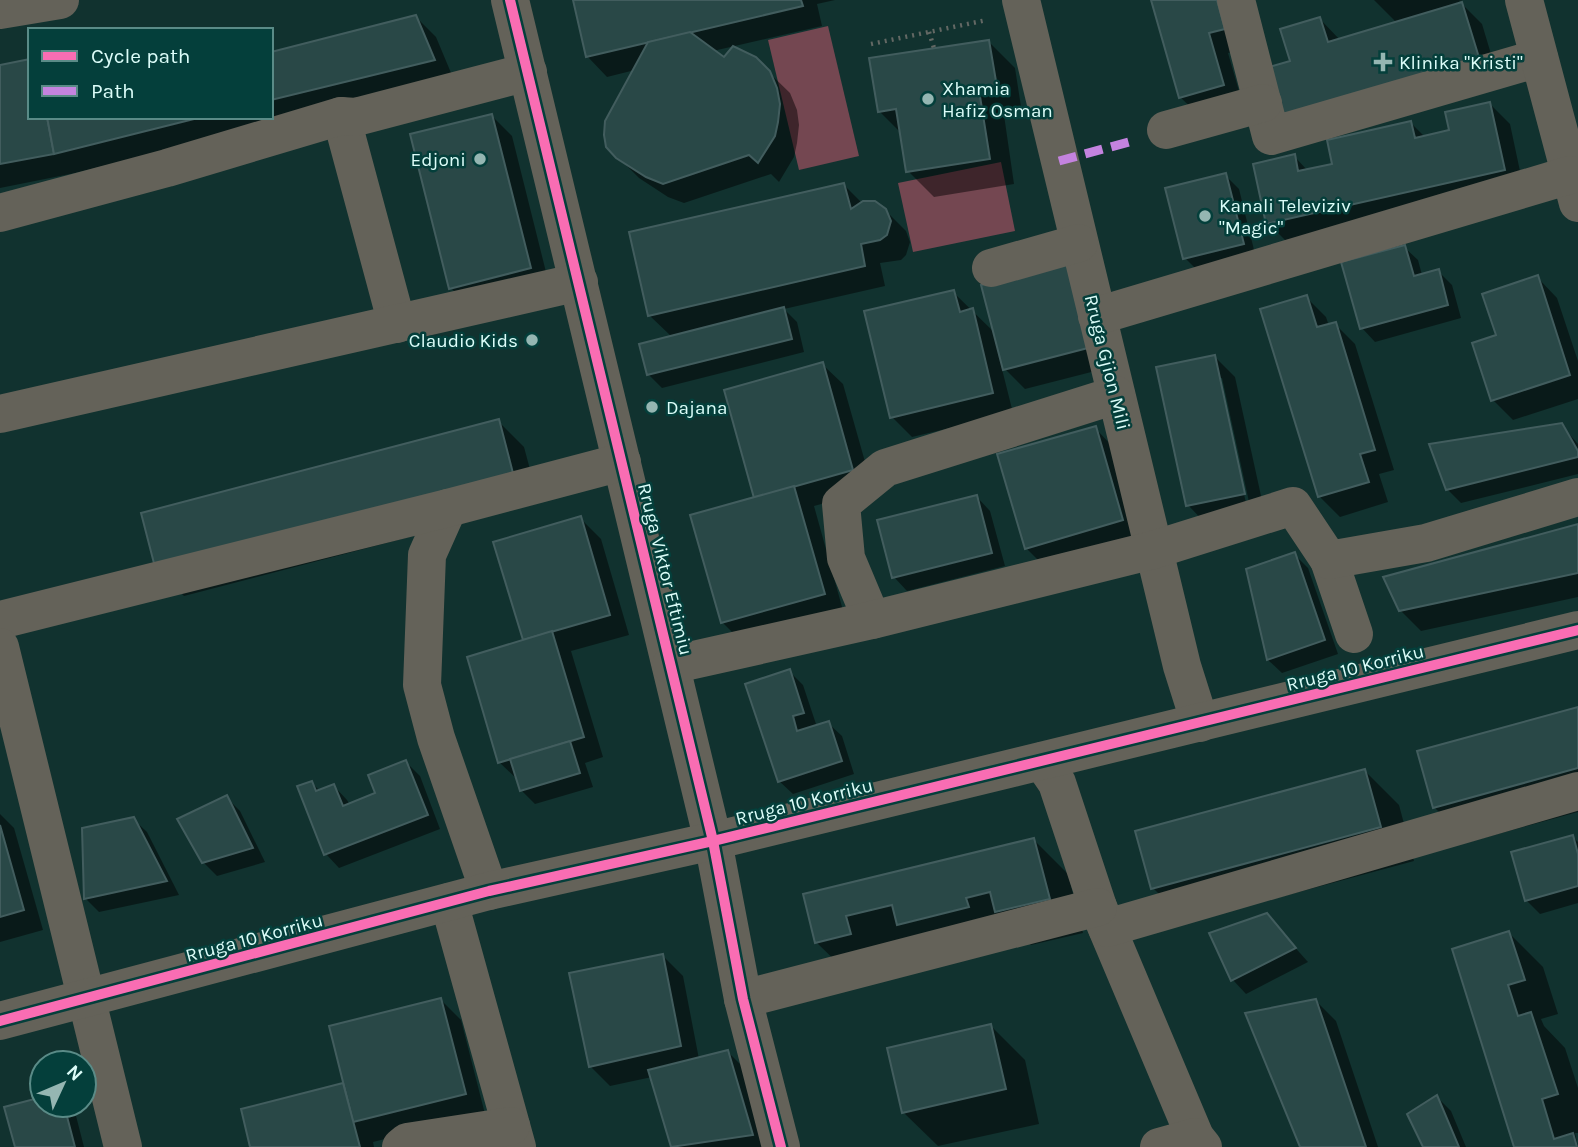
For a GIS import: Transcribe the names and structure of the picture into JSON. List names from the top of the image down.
{
  "streets": {
    "street": ["Rruga Gjion Mili", "Rruga Viktor Eftimiu", "Rruga 10 Korriku"]
  },
  "crossings": [
    ["Rruga Gjion Mili", "Rruga 10 Korriku"],
    ["Rruga Viktor Eftimiu", "Rruga 10 Korriku"]
  ],
  "places": {
    "health": ["Klinika \"Kristi\""],
    "other": [
      "Xhamia Hafiz Osman",
      "Edjoni",
      "Kanali Televiziv \"Magic\"",
      "Claudio Kids",
      "Dajana"
    ]
  },
  "legend": ["Cycle path", "Path"],
  "north": "top right"
}
